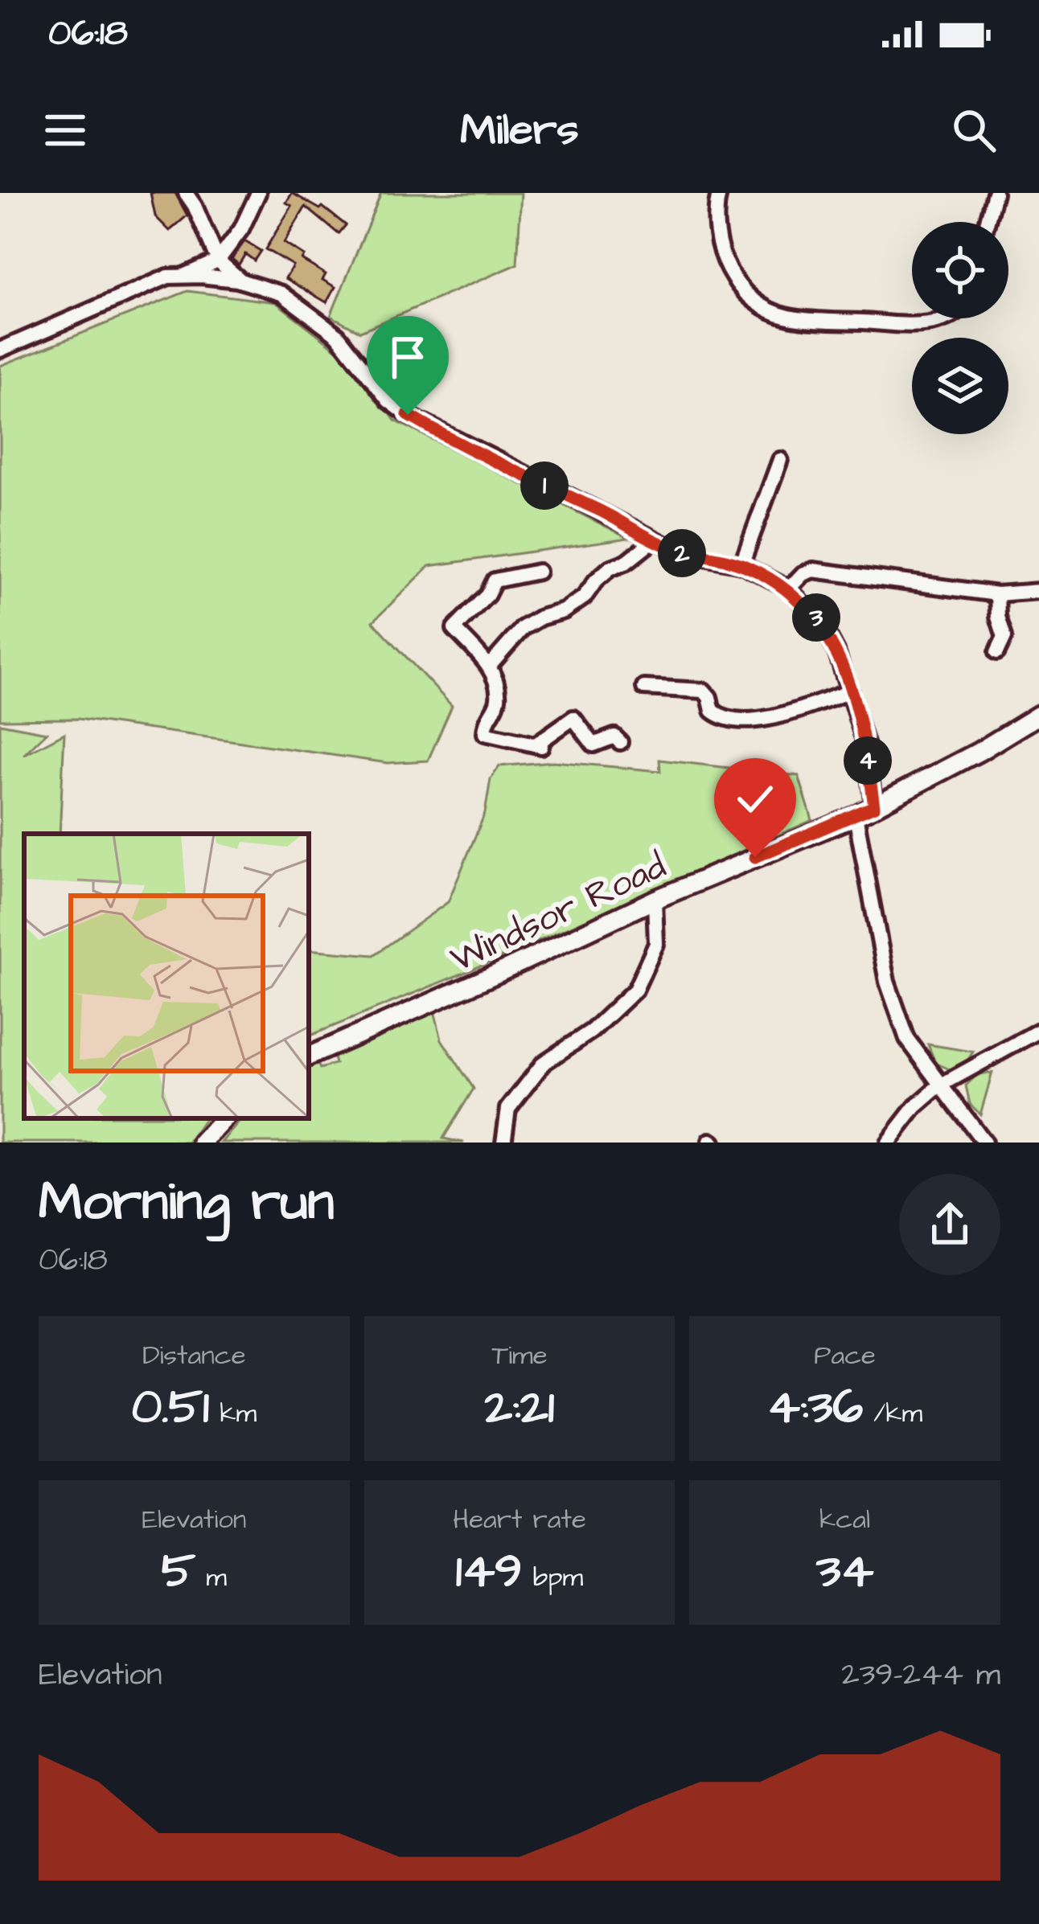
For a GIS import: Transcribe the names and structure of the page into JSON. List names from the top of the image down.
{
  "streets": {
    "main road": ["Windsor Road"]
  },
  "page": {
    "status": "06:18",
    "header": "Milers",
    "pins": [
      "1",
      "2",
      "3",
      "4"
    ],
    "heading": ["Morning run", "06:18"],
    "stats": [
      ["Distance", "0.51 km"],
      ["Time", "2:21"],
      ["Pace", "4:36 /km"],
      ["Elevation", "5 m"],
      ["Heart rate", "149 bpm"],
      ["kcal", "34"]
    ],
    "chart": ["Elevation", "239–244 m"]
  }
}
